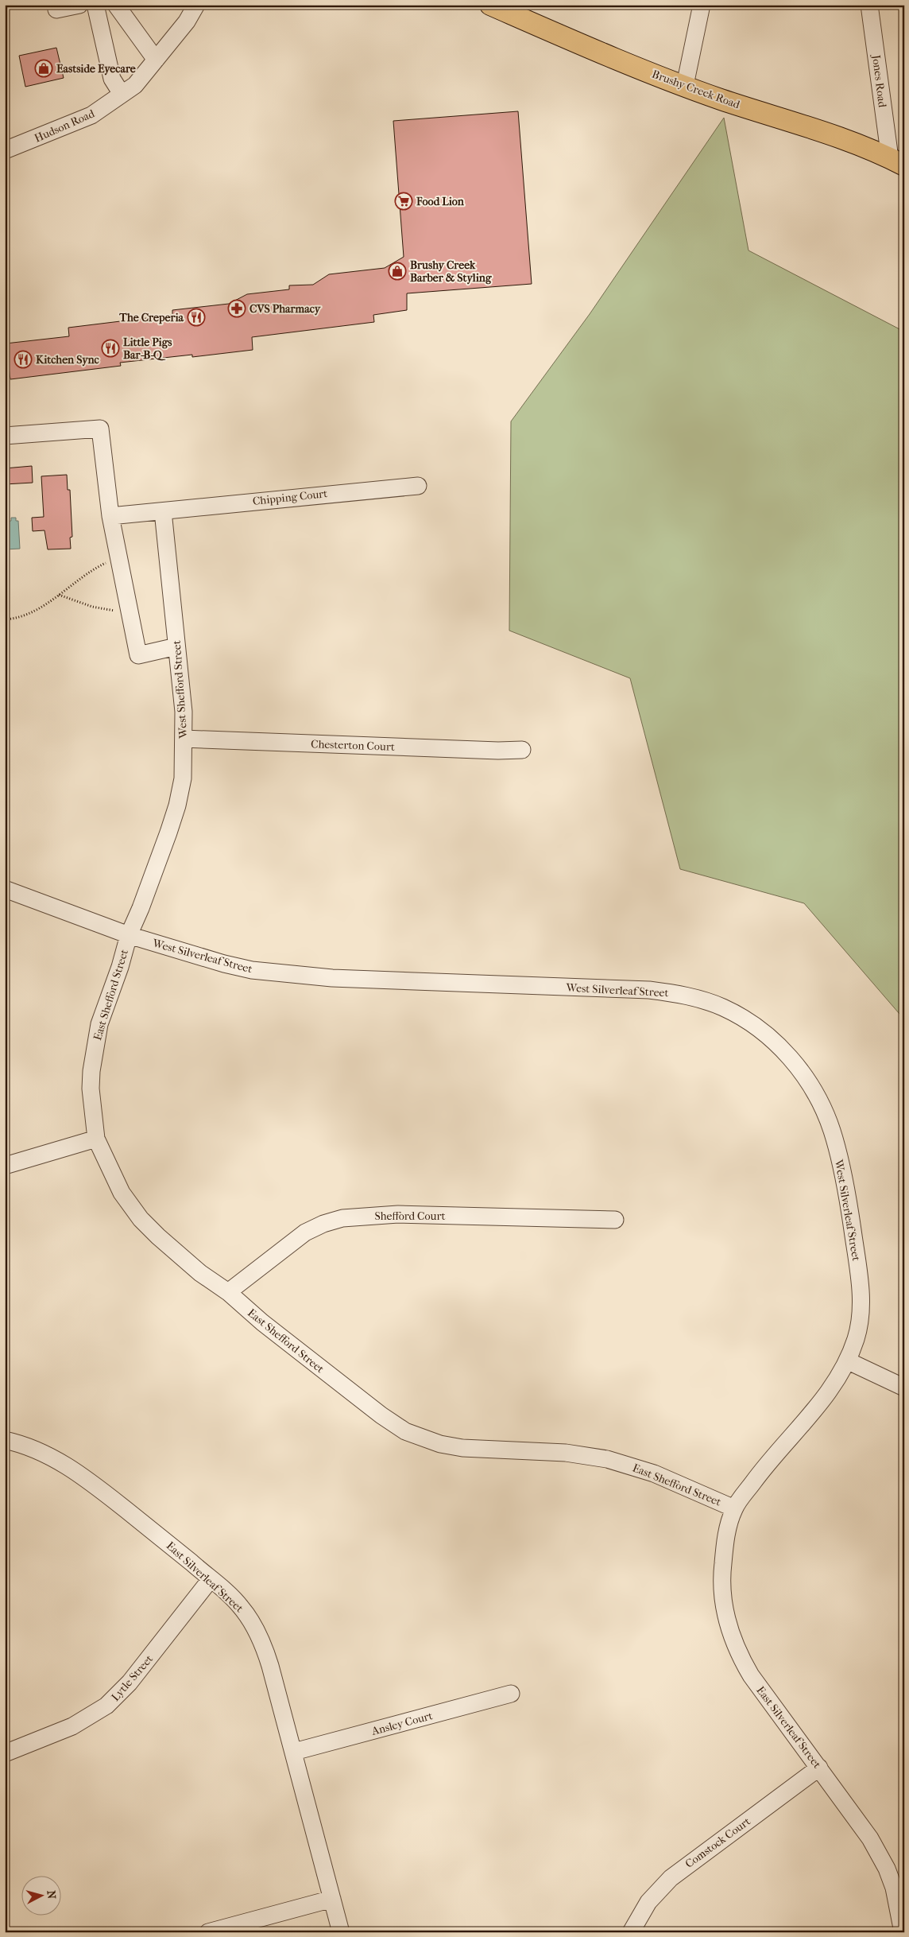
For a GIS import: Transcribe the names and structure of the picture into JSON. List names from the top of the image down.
{
  "streets": {
    "main road": ["Brushy Creek Road"],
    "street": [
      "Jones Road",
      "Hudson Road",
      "Chipping Court",
      "West Shefford Street",
      "Chesterton Court",
      "West Silverleaf Street",
      "East Shefford Street",
      "Shefford Court",
      "East Silverleaf Street",
      "Lytle Street",
      "Ansley Court",
      "Comstock Court"
    ]
  },
  "crossings": [
    ["Jones Road", "Brushy Creek Road"],
    ["Chipping Court", "West Shefford Street"],
    ["West Shefford Street", "Chesterton Court"],
    ["West Shefford Street", "West Silverleaf Street"],
    ["West Shefford Street", "East Shefford Street"],
    ["West Silverleaf Street", "East Shefford Street"],
    ["West Silverleaf Street", "East Silverleaf Street"],
    ["East Shefford Street", "Shefford Court"],
    ["East Shefford Street", "East Silverleaf Street"],
    ["East Silverleaf Street", "Lytle Street"],
    ["East Silverleaf Street", "Ansley Court"],
    ["East Silverleaf Street", "Comstock Court"]
  ],
  "places": {
    "shop": ["Eastside Eyecare", "Brushy Creek Barber & Styling"],
    "supermarket": ["Food Lion"],
    "pharmacy": ["CVS Pharmacy"],
    "restaurant": ["The Creperia", "Little Pigs Bar-B-Q", "Kitchen Sync"]
  },
  "north": "right"
}
